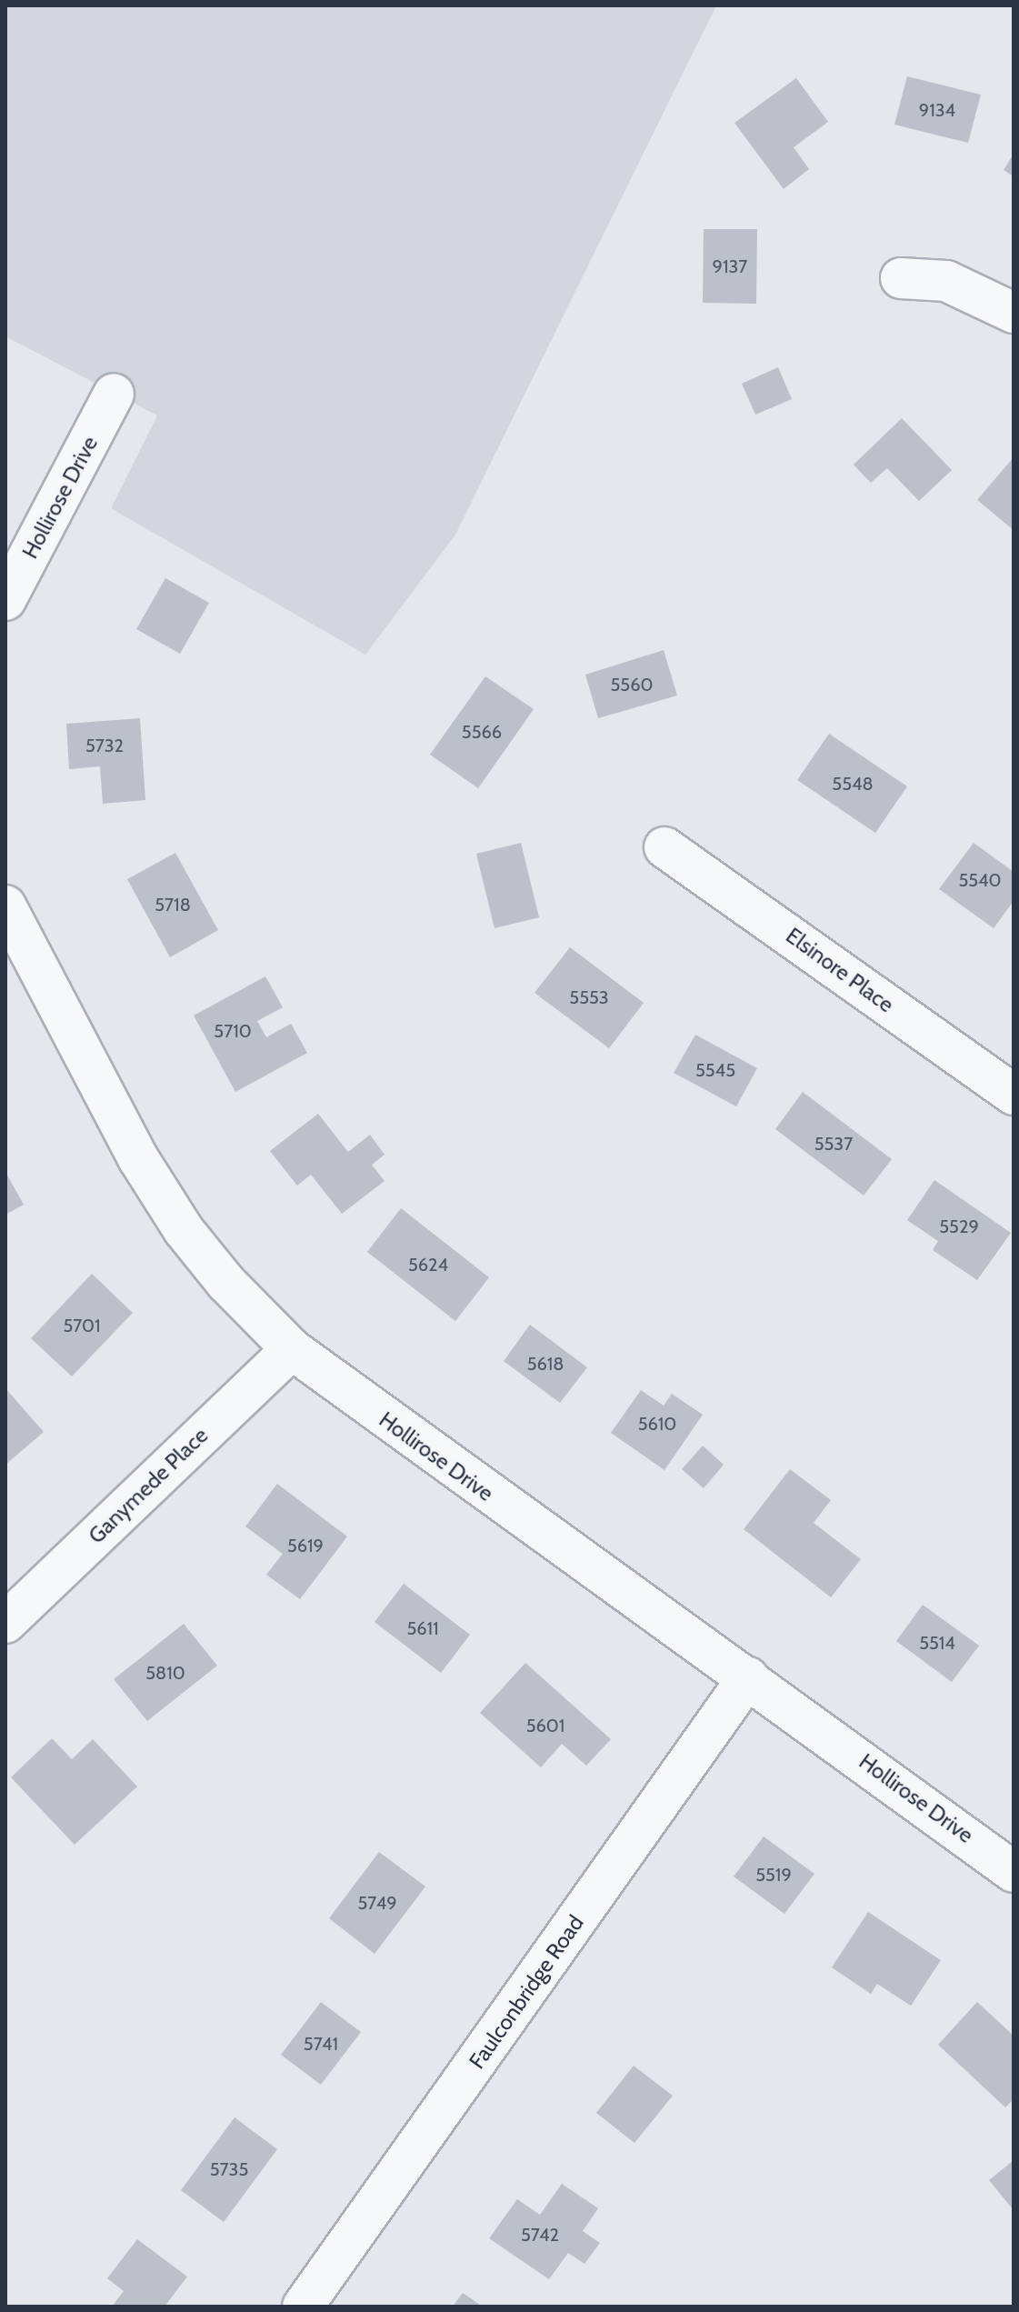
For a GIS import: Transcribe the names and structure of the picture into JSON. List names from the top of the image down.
{
  "streets": {
    "street": [
      "Hollirose Drive",
      "Elsinore Place",
      "Ganymede Place",
      "Faulconbridge Road"
    ]
  },
  "crossings": [
    ["Hollirose Drive", "Ganymede Place"],
    ["Hollirose Drive", "Faulconbridge Road"]
  ],
  "house_numbers": [
    "9134",
    "9137",
    "5560",
    "5566",
    "5732",
    "5548",
    "5540",
    "5718",
    "5553",
    "5710",
    "5545",
    "5537",
    "5529",
    "5624",
    "5701",
    "5618",
    "5610",
    "5619",
    "5611",
    "5514",
    "5810",
    "5601",
    "5519",
    "5749",
    "5741",
    "5735",
    "5742"
  ]
}
